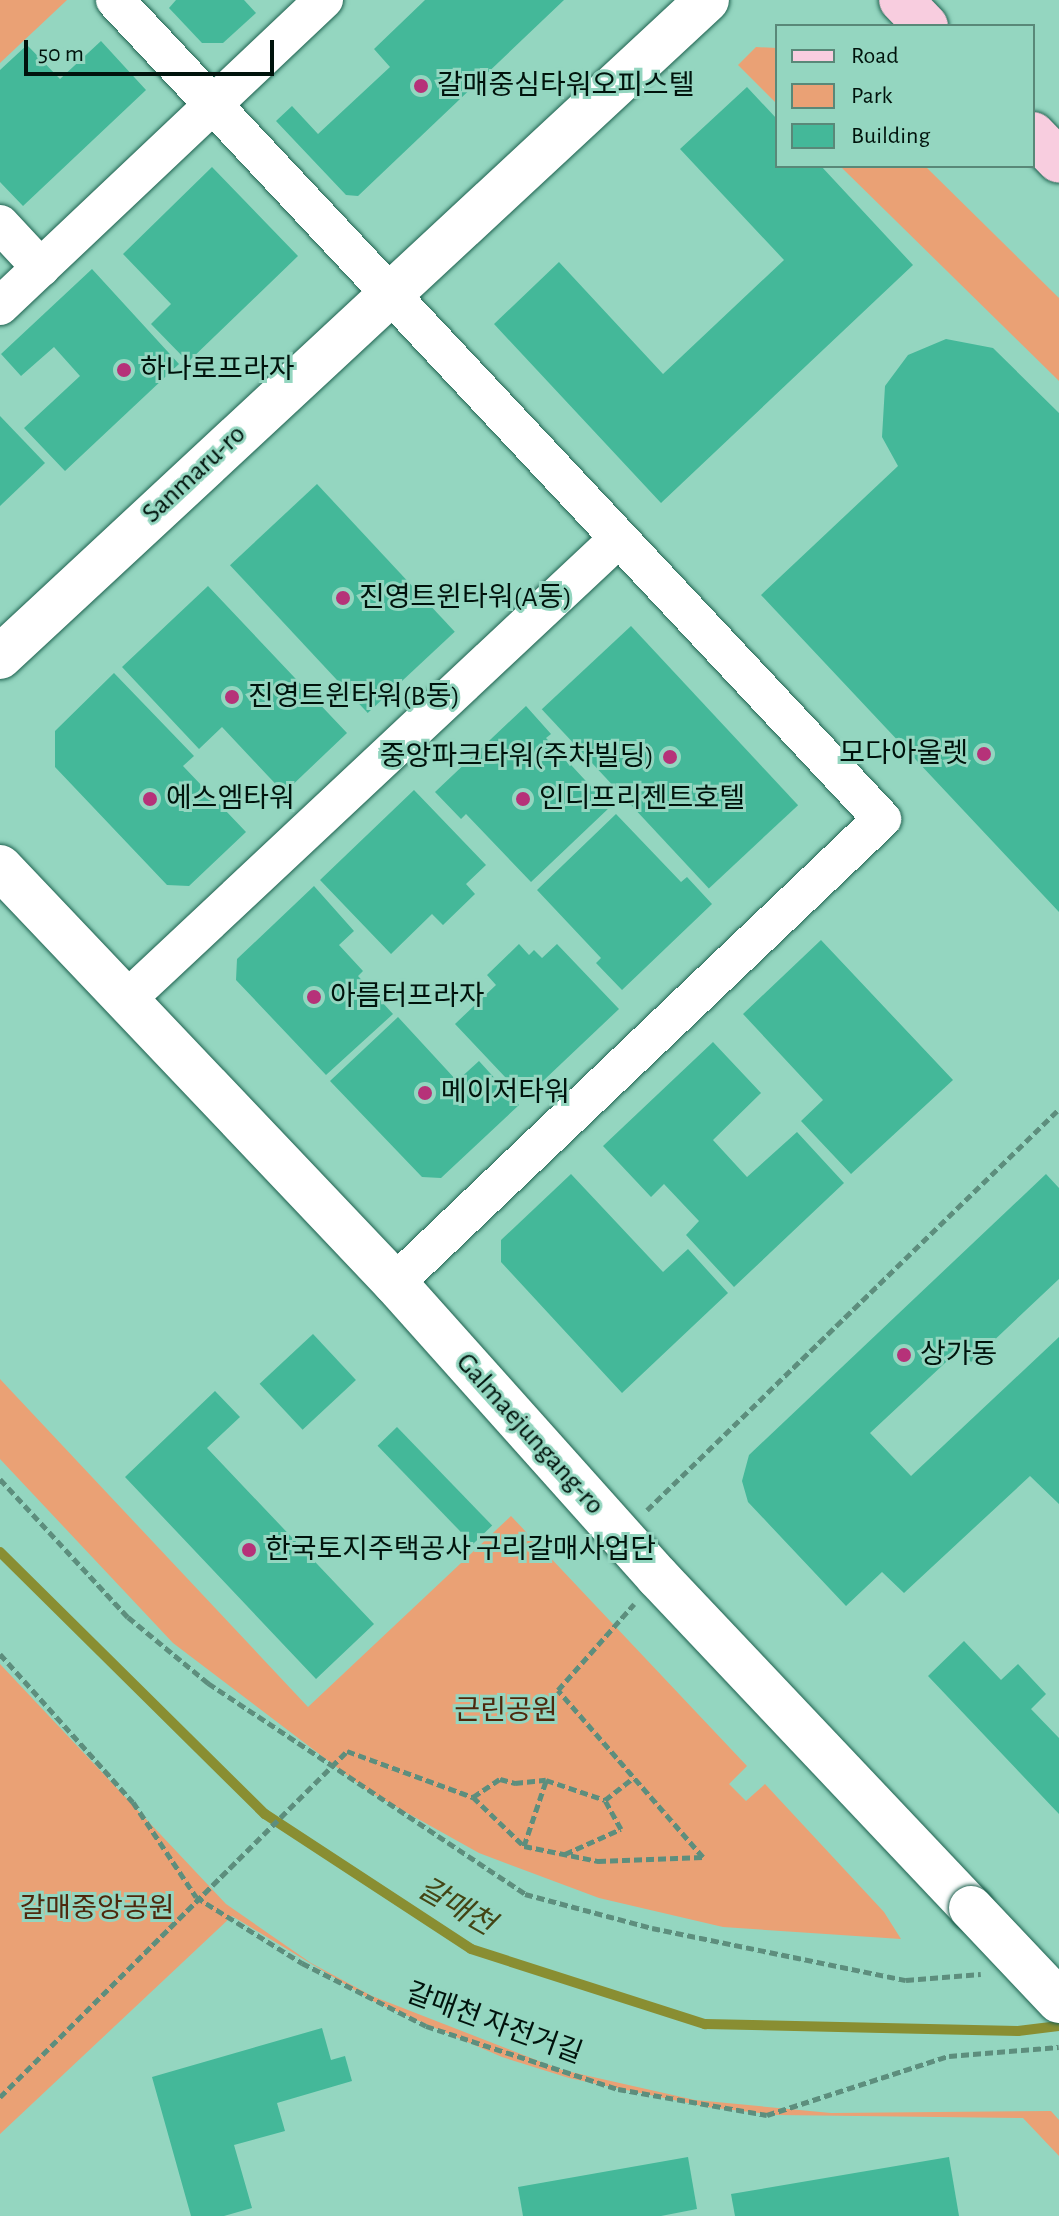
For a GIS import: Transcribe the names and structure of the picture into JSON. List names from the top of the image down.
{
  "streets": {
    "street": ["Sanmaru-ro", "Galmaejungang-ro"],
    "path": ["갈매천 자전거길"]
  },
  "water": ["갈매천"],
  "parks": ["근린공원", "갈매중앙공원"],
  "places": [
    "갈매중심타워오피스텔",
    "하나로프라자",
    "진영트윈타워(A동)",
    "진영트윈타워(B동)",
    "모다아울렛",
    "중앙파크타워(주차빌딩)",
    "에스엠타워",
    "인디프리젠트호텔",
    "아름터프라자",
    "메이저타워",
    "상가동",
    "한국토지주택공사 구리갈매사업단"
  ],
  "legend": ["Road", "Park", "Building"],
  "scale_bar": "50 m"
}
